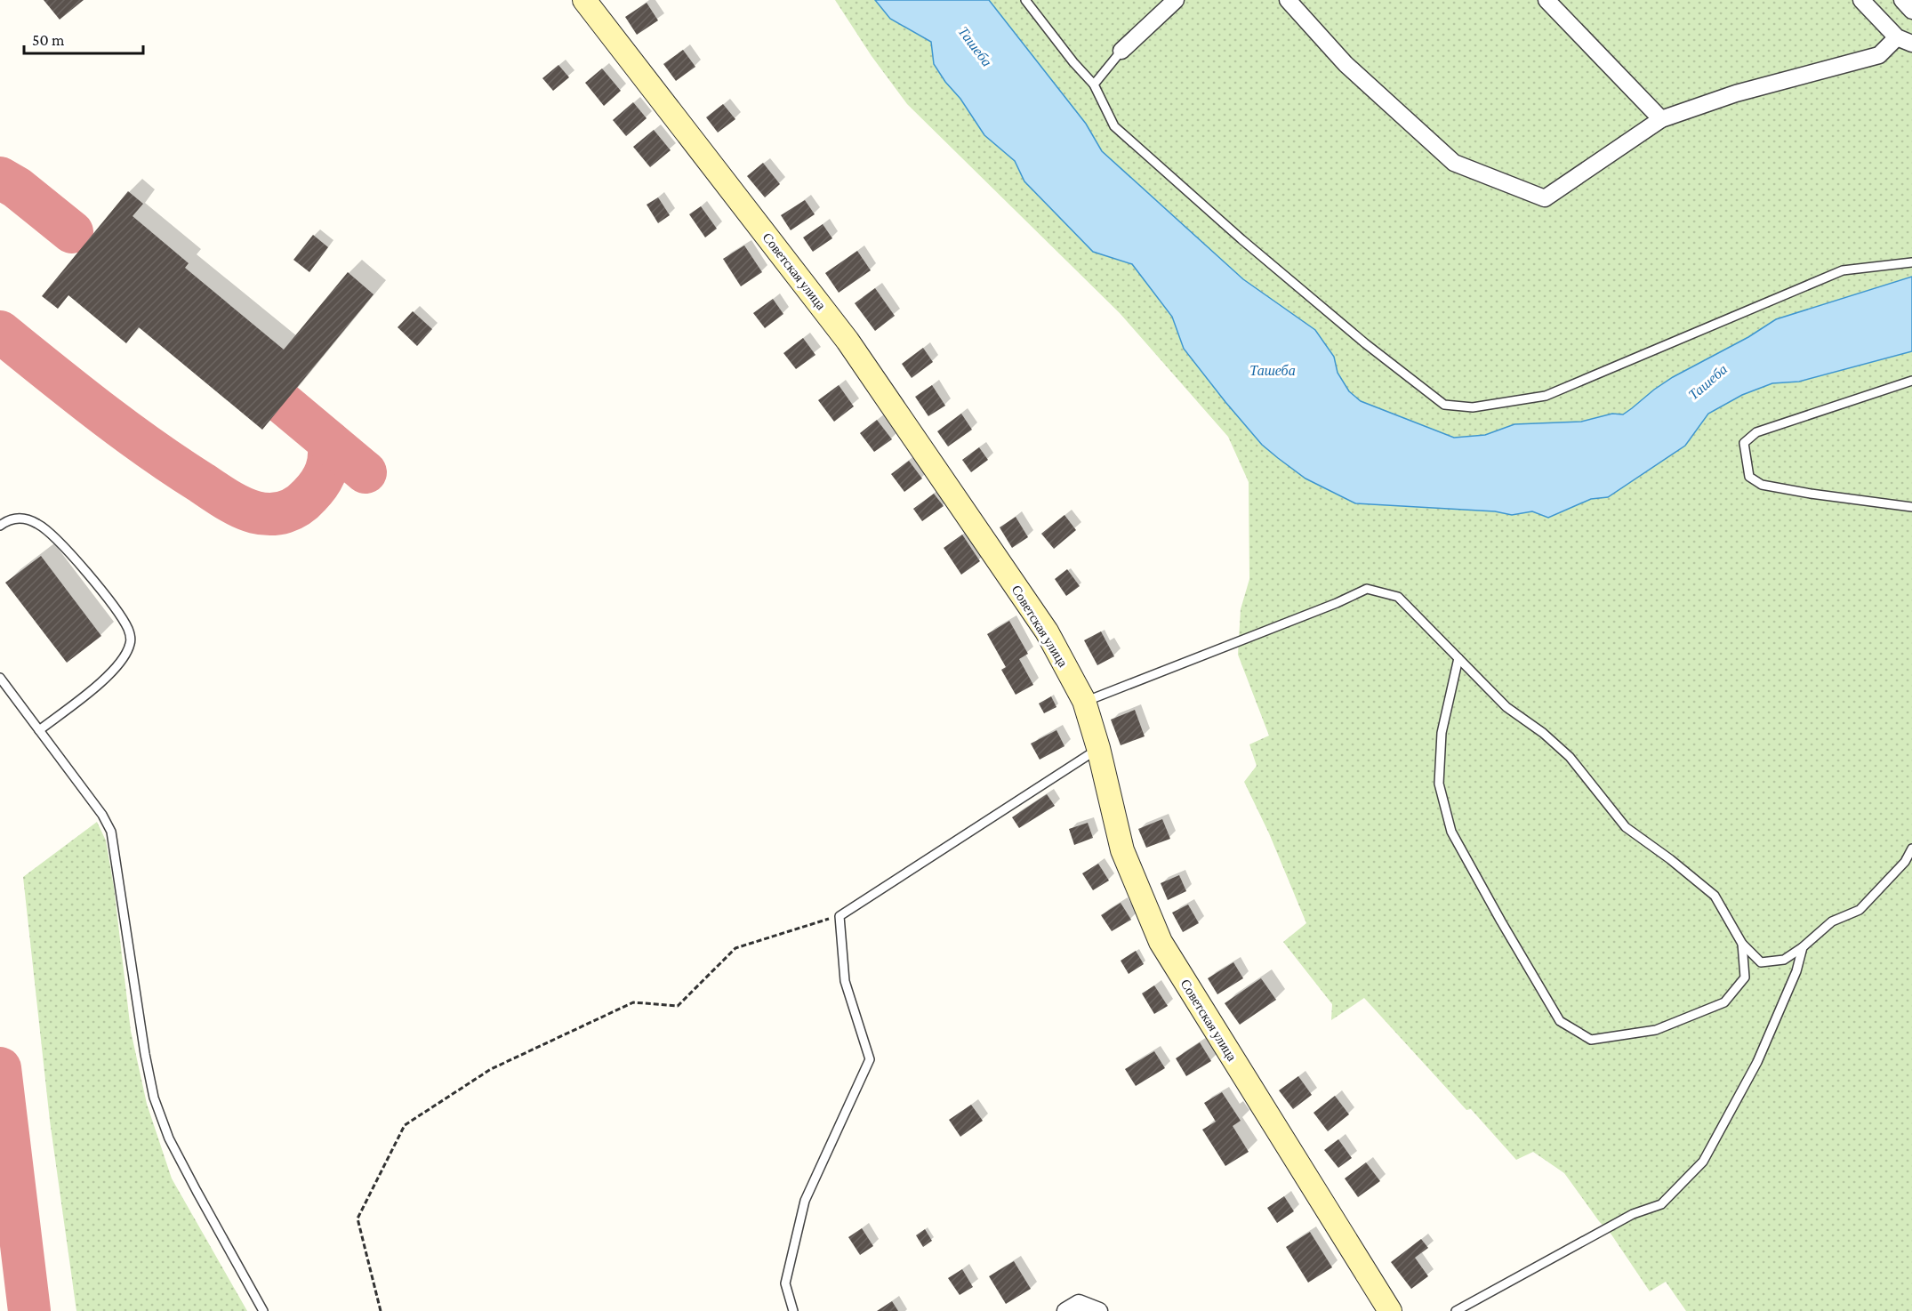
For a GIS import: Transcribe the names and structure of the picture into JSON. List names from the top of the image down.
{
  "streets": {
    "street": ["Советская улица"]
  },
  "water": ["Ташеба"],
  "scale_bar": "50 m"
}
